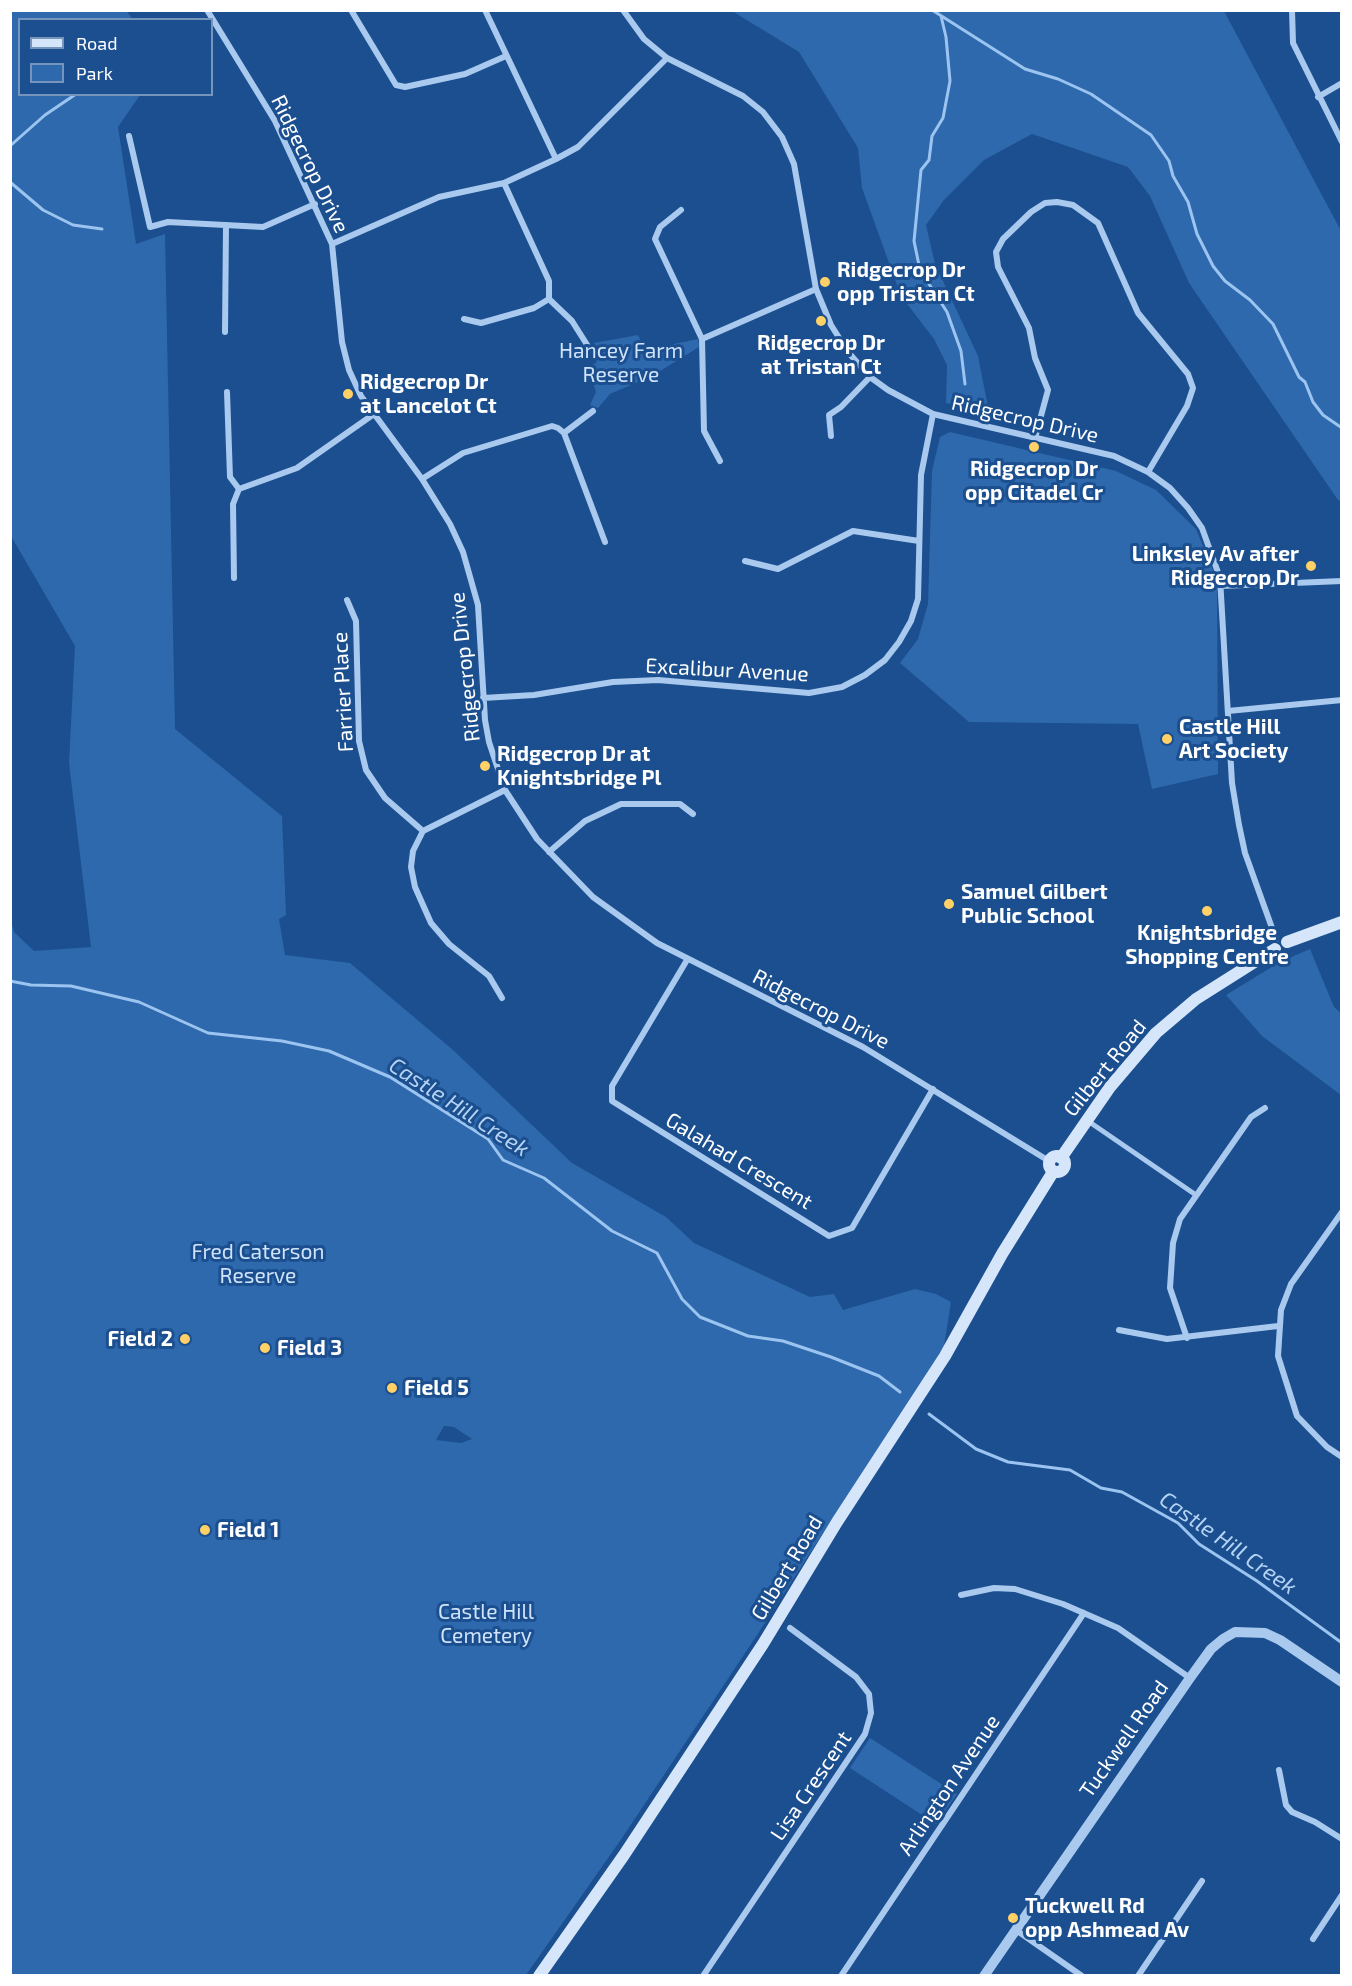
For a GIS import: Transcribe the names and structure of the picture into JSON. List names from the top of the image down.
{
  "streets": {
    "main road": ["Gilbert Road"],
    "street": [
      "Ridgecrop Drive",
      "Excalibur Avenue",
      "Farrier Place",
      "Galahad Crescent",
      "Tuckwell Road",
      "Arlington Avenue",
      "Lisa Crescent"
    ]
  },
  "crossings": [
    ["Ridgecrop Drive", "Excalibur Avenue"],
    ["Ridgecrop Drive", "Gilbert Road"],
    ["Ridgecrop Drive", "Galahad Crescent"]
  ],
  "water": ["Castle Hill Creek"],
  "parks": ["Hancey Farm Reserve", "Fred Caterson Reserve", "Castle Hill Cemetery"],
  "places": [
    "Ridgecrop Dr opp Tristan Ct",
    "Ridgecrop Dr at Tristan Ct",
    "Ridgecrop Dr at Lancelot Ct",
    "Ridgecrop Dr opp Citadel Cr",
    "Linksley Av after Ridgecrop Dr",
    "Castle Hill Art Society",
    "Ridgecrop Dr at Knightsbridge Pl",
    "Samuel Gilbert Public School",
    "Knightsbridge Shopping Centre",
    "Field 2",
    "Field 3",
    "Field 5",
    "Field 1",
    "Tuckwell Rd opp Ashmead Av"
  ],
  "legend": ["Road", "Park"]
}
